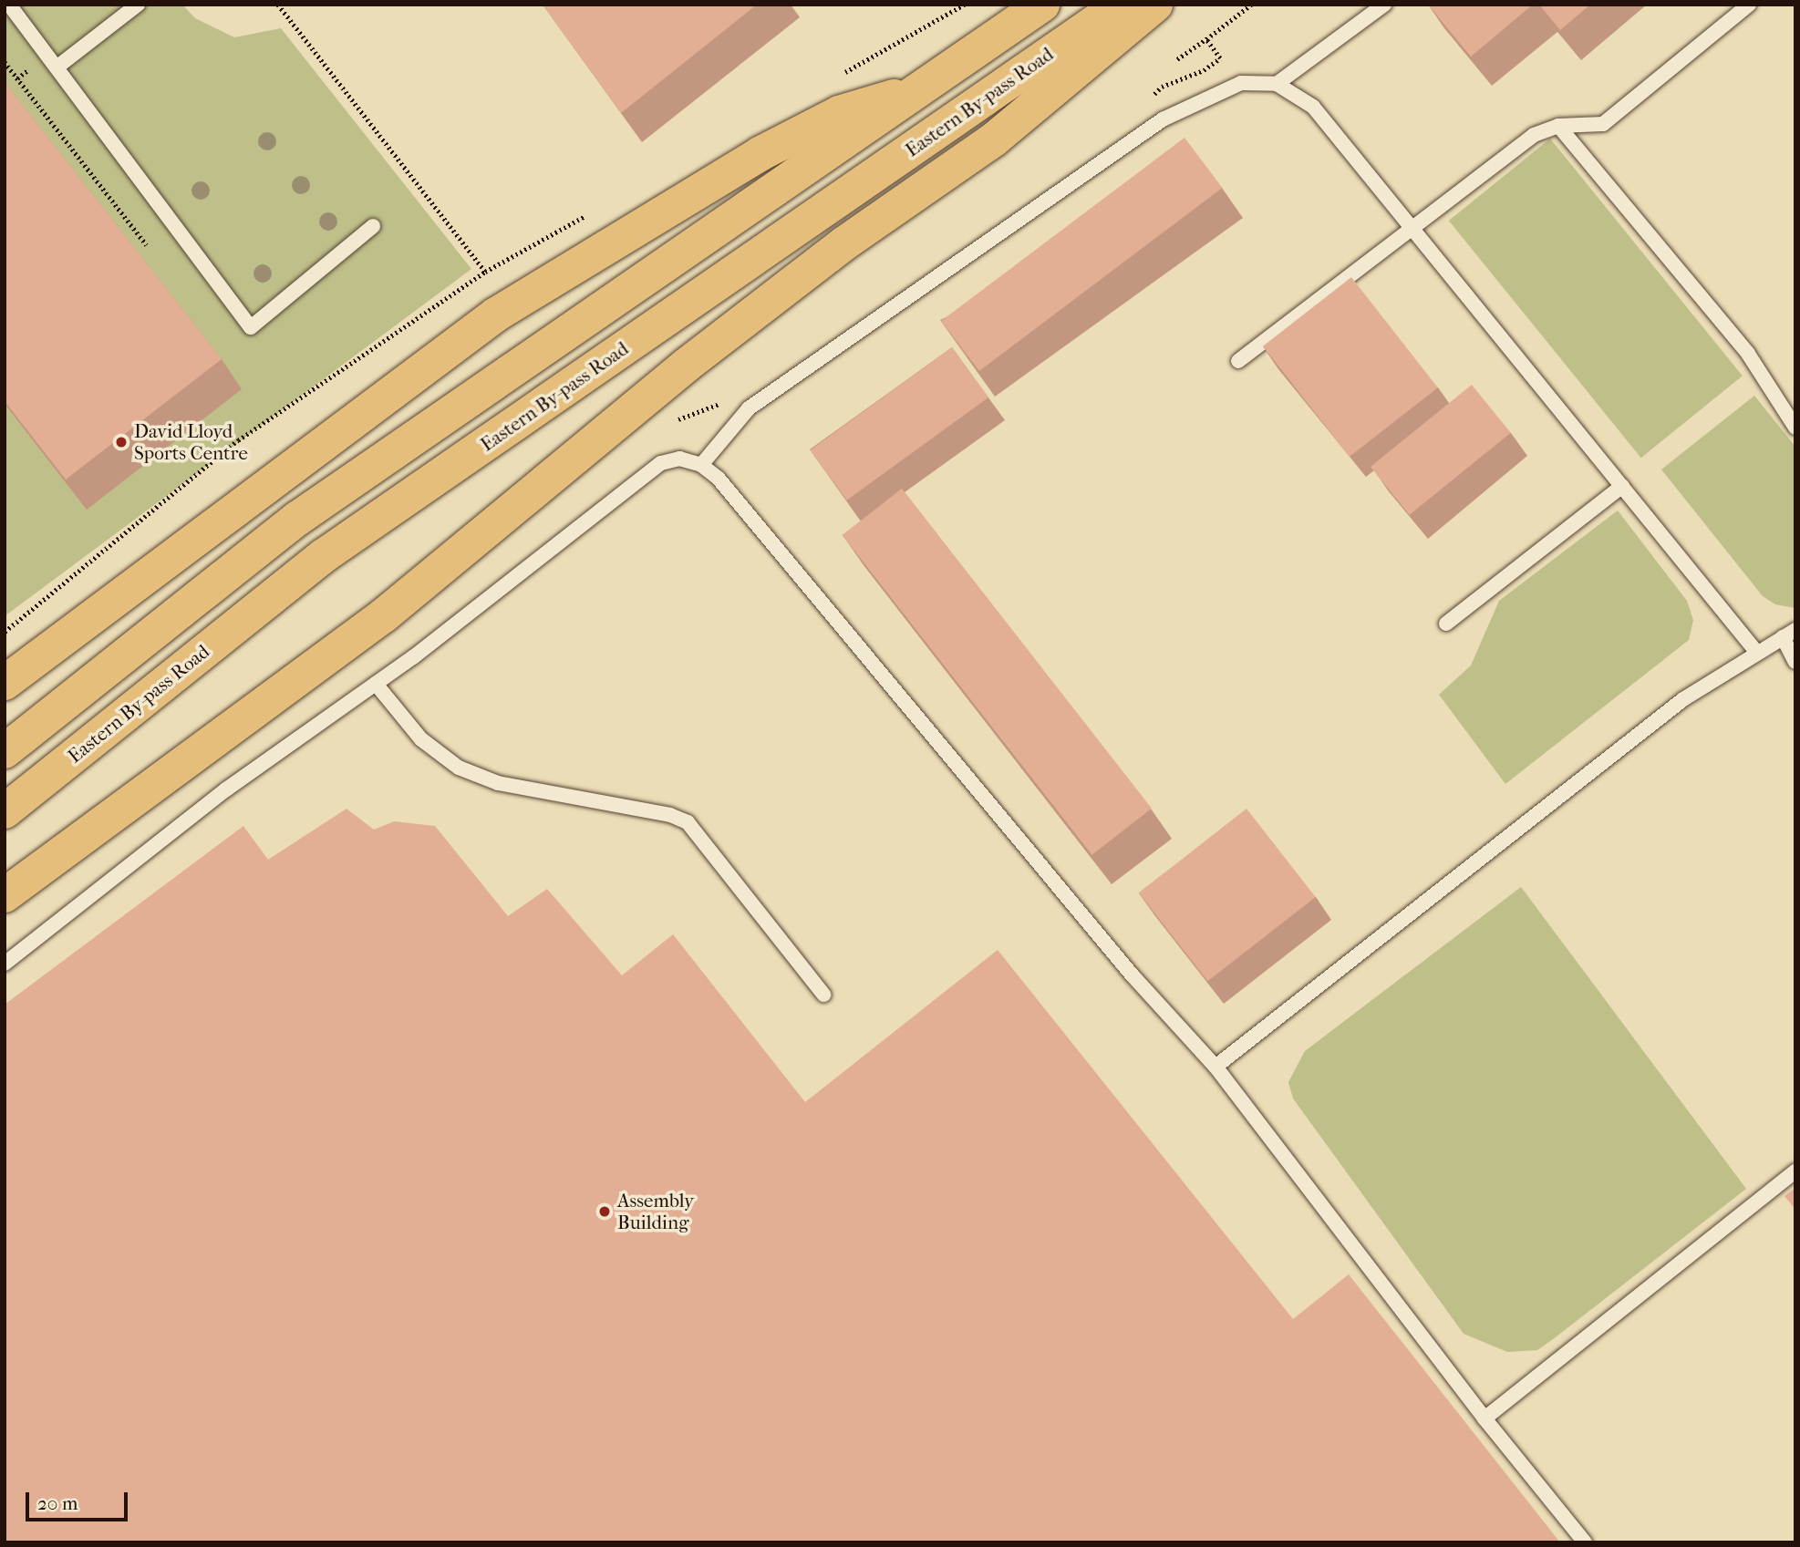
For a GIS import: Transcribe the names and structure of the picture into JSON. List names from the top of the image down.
{
  "streets": {
    "highway": ["Eastern By-pass Road"]
  },
  "places": ["David Lloyd Sports Centre", "Assembly Building"],
  "scale_bar": "20 m"
}
